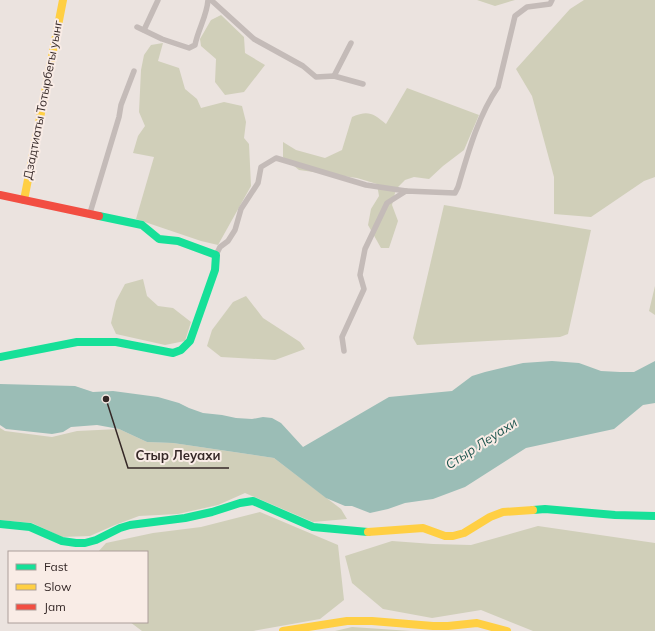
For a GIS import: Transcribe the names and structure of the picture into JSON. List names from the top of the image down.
{
  "streets": {
    "street": ["Дзадтиаты Тотырбегы уынг"]
  },
  "water": ["Стыр Леуахи"],
  "places": ["Стыр Леуахи"],
  "legend": ["Fast", "Slow", "Jam"]
}
